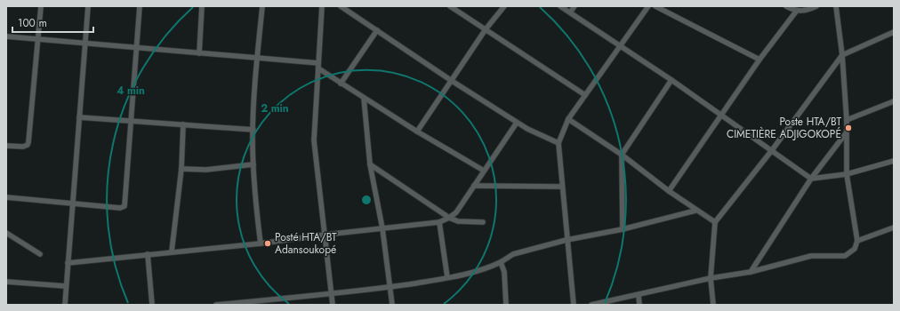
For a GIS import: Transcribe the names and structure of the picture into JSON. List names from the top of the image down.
{
  "places": ["Poste HTA/BT CIMETIÈRE ADJIGOKOPÉ", "Posté HTA/BT Adansoukopé"],
  "scale_bar": "100 m",
  "rings": ["4 min", "2 min"]
}
